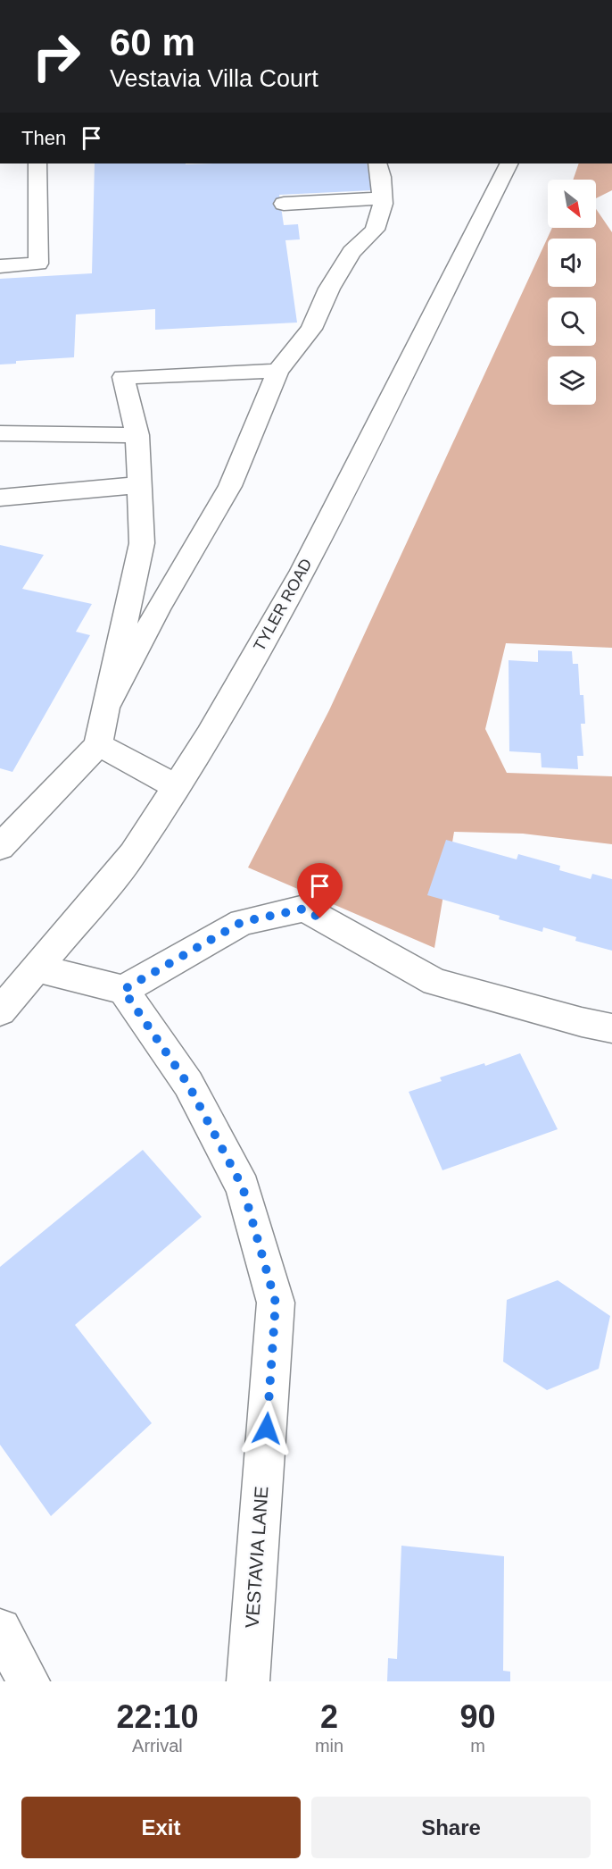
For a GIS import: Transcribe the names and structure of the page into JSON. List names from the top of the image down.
{
  "streets": {
    "street": ["TYLER ROAD", "VESTAVIA LANE"]
  },
  "north": "bottom right",
  "page": {
    "turn": ["60 m", "Vestavia Villa Court"],
    "then": "Then",
    "eta": [
      "22:10",
      "Arrival",
      "2",
      "min",
      "90",
      "m"
    ],
    "buttons": ["Exit", "Share"]
  }
}
